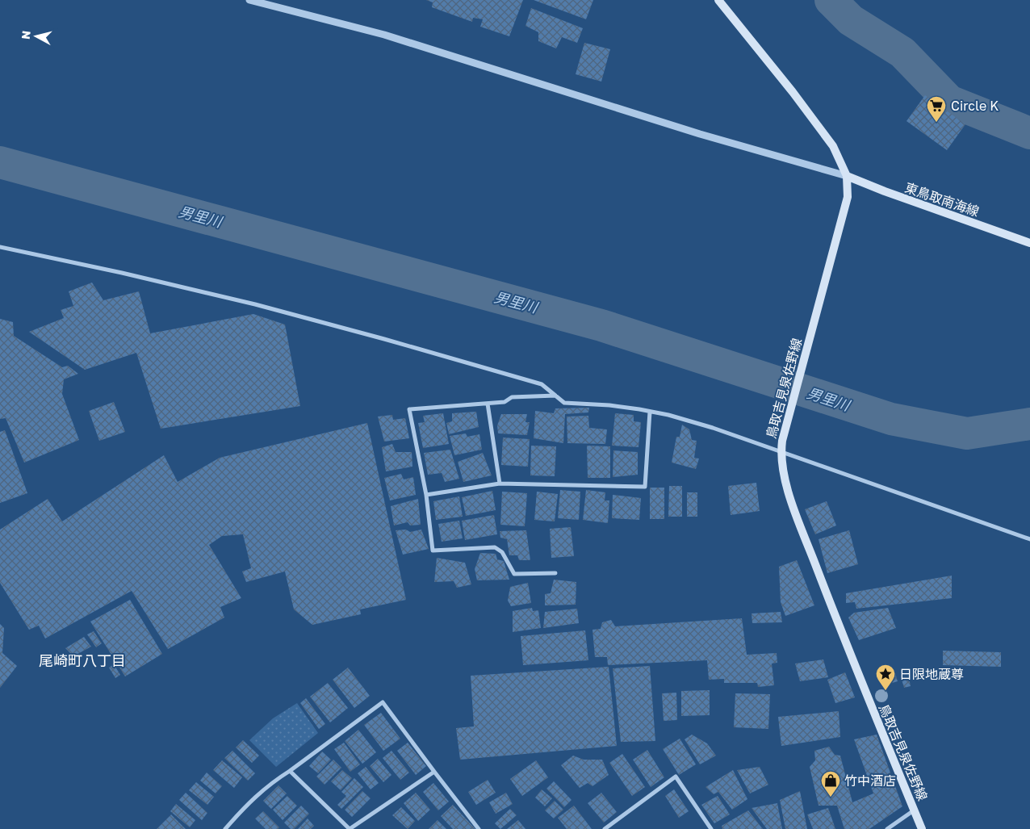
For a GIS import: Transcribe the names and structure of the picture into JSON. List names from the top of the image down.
{
  "streets": {
    "main road": ["東鳥取南海線", "鳥取吉見泉佐野線"]
  },
  "crossings": [
    ["東鳥取南海線", "鳥取吉見泉佐野線"]
  ],
  "districts": ["尾崎町八丁目"],
  "water": ["男里川"],
  "places": {
    "supermarket": ["Circle K"],
    "place": ["日限地蔵尊"],
    "shop": ["竹中酒店"]
  },
  "north": "left"
}
